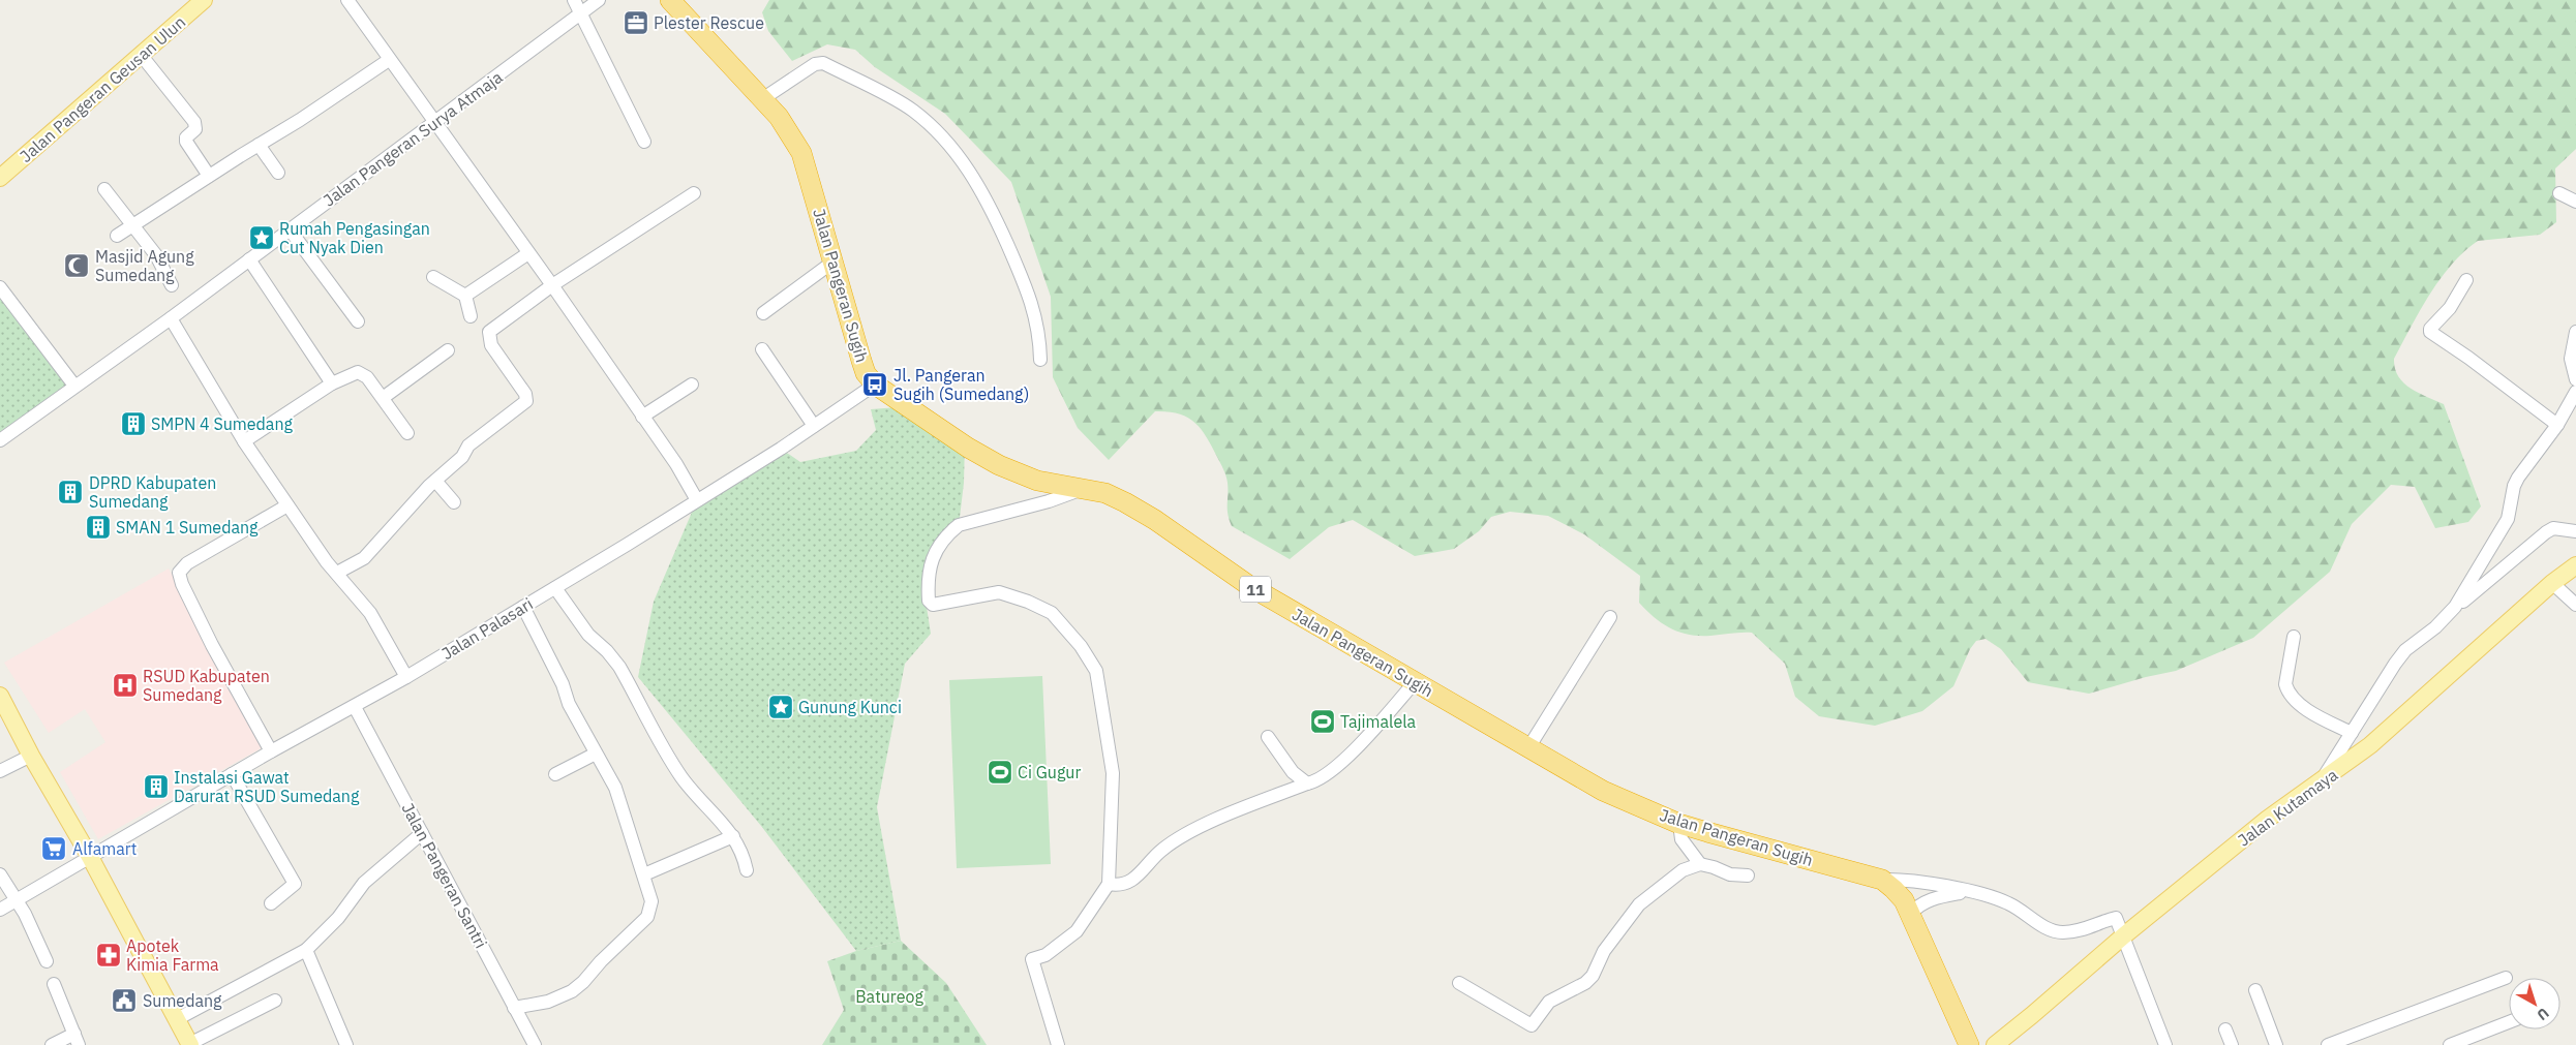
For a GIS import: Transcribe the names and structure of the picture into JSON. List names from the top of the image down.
{
  "streets": {
    "highway": ["Jalan Pangeran Sugih", "11"],
    "main road": ["Jalan Pangeran Geusan Ulun", "Jalan Kutamaya"],
    "street": ["Jalan Pangeran Surya Atmaja", "Jalan Palasari", "Jalan Pangeran Santri"]
  },
  "crossings": [
    ["Jalan Pangeran Sugih", "Jalan Palasari"],
    ["Jalan Palasari", "Jalan Pangeran Santri"]
  ],
  "parks": ["Batureog"],
  "places": {
    "office": ["Plester Rescue"],
    "place": ["Rumah Pengasingan Cut Nyak Dien", "Gunung Kunci"],
    "mosque": ["Masjid Agung Sumedang"],
    "bus stop": ["Jl. Pangeran Sugih (Sumedang)"],
    "building": [
      "SMPN 4 Sumedang",
      "DPRD Kabupaten Sumedang",
      "SMAN 1 Sumedang",
      "Instalasi Gawat Darurat RSUD Sumedang"
    ],
    "hospital": ["RSUD Kabupaten Sumedang"],
    "sports": ["Tajimalela", "Ci Gugur"],
    "supermarket": ["Alfamart"],
    "pharmacy": ["Apotek Kimia Farma"],
    "public building": ["Sumedang"]
  },
  "north": "bottom right"
}
